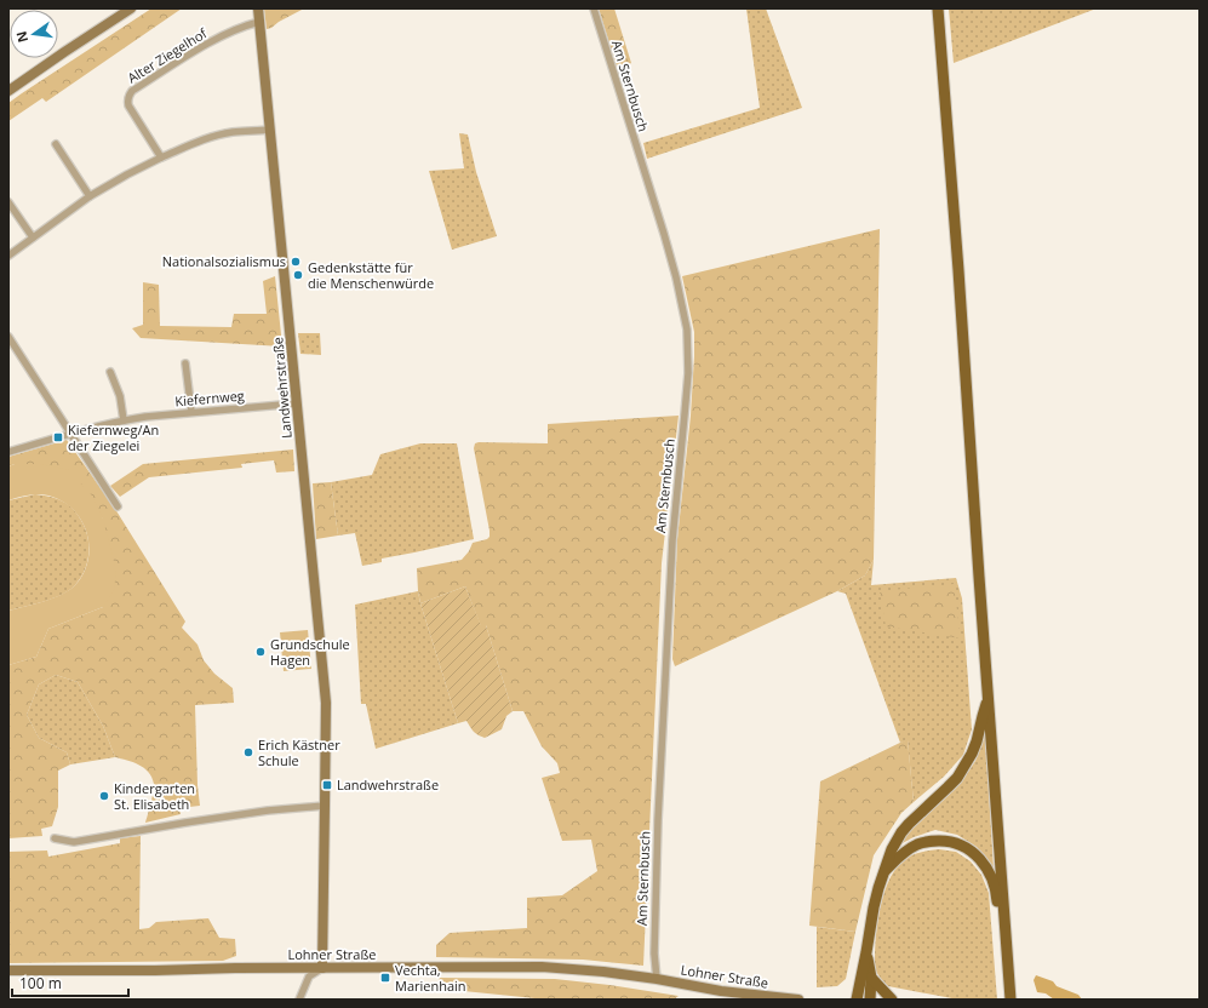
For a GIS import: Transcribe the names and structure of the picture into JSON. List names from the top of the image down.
{
  "streets": {
    "street": [
      "Alter Ziegelhof",
      "Am Sternbusch",
      "Landwehrstraße",
      "Kiefernweg",
      "Lohner Straße"
    ]
  },
  "crossings": [
    ["Alter Ziegelhof", "Landwehrstraße"],
    ["Am Sternbusch", "Lohner Straße"],
    ["Landwehrstraße", "Kiefernweg"],
    ["Landwehrstraße", "Lohner Straße"]
  ],
  "places": {
    "other": [
      "Nationalsozialismus",
      "Gedenkstätte für die Menschenwürde",
      "Grundschule Hagen",
      "Erich Kästner Schule",
      "Kindergarten St. Elisabeth"
    ],
    "transit": ["Kiefernweg/An der Ziegelei", "Landwehrstraße", "Vechta, Marienhain"]
  },
  "scale_bar": "100 m",
  "north": "left"
}
